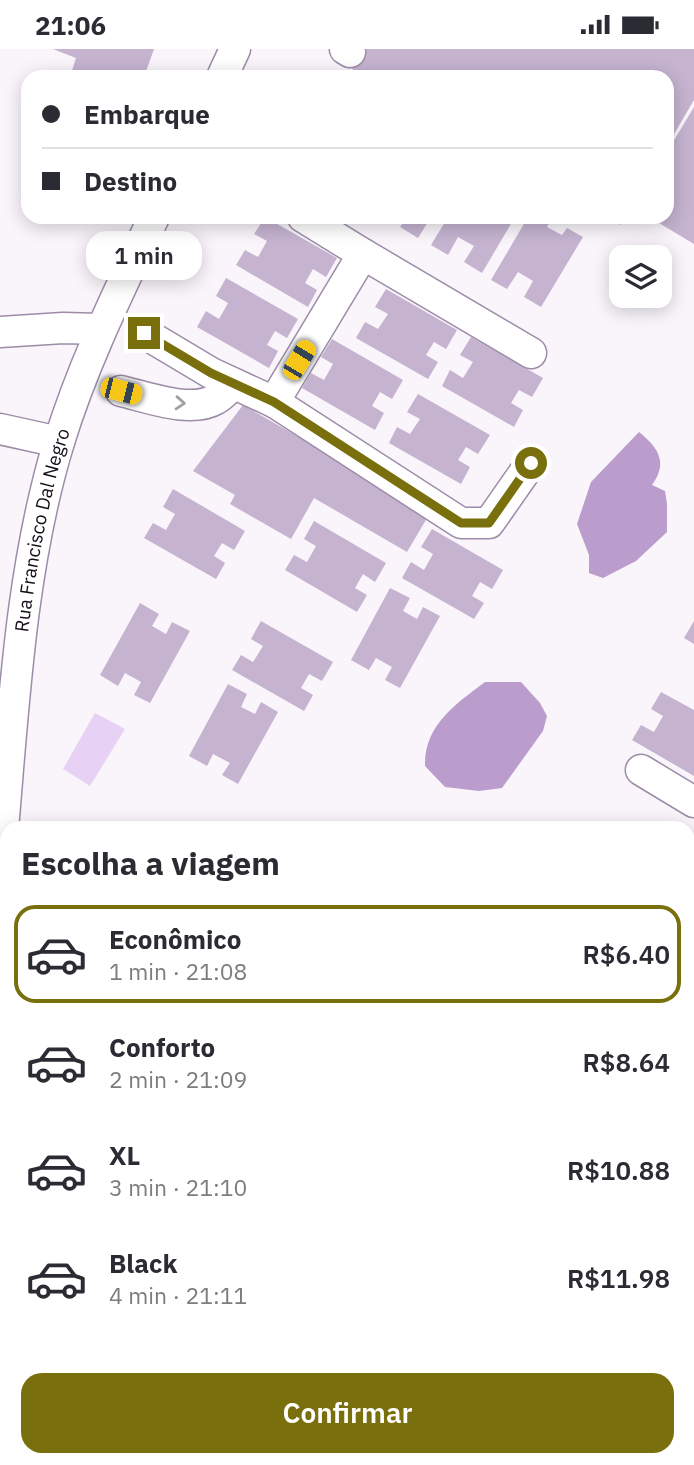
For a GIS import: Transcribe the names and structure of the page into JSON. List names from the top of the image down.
{
  "streets": {
    "street": ["Rua Francisco Dal Negro"]
  },
  "page": {
    "status": "21:06",
    "banner": ["Embarque", "Destino"],
    "bubble": "1 min",
    "heading": "Escolha a viagem",
    "list": [
      {
        "name": "Econômico",
        "note": "1 min · 21:08",
        "value": "R$6.40"
      },
      {
        "name": "Conforto",
        "note": "2 min · 21:09",
        "value": "R$8.64"
      },
      {
        "name": "XL",
        "note": "3 min · 21:10",
        "value": "R$10.88"
      },
      {
        "name": "Black",
        "note": "4 min · 21:11",
        "value": "R$11.98"
      }
    ],
    "buttons": "Confirmar"
  }
}
